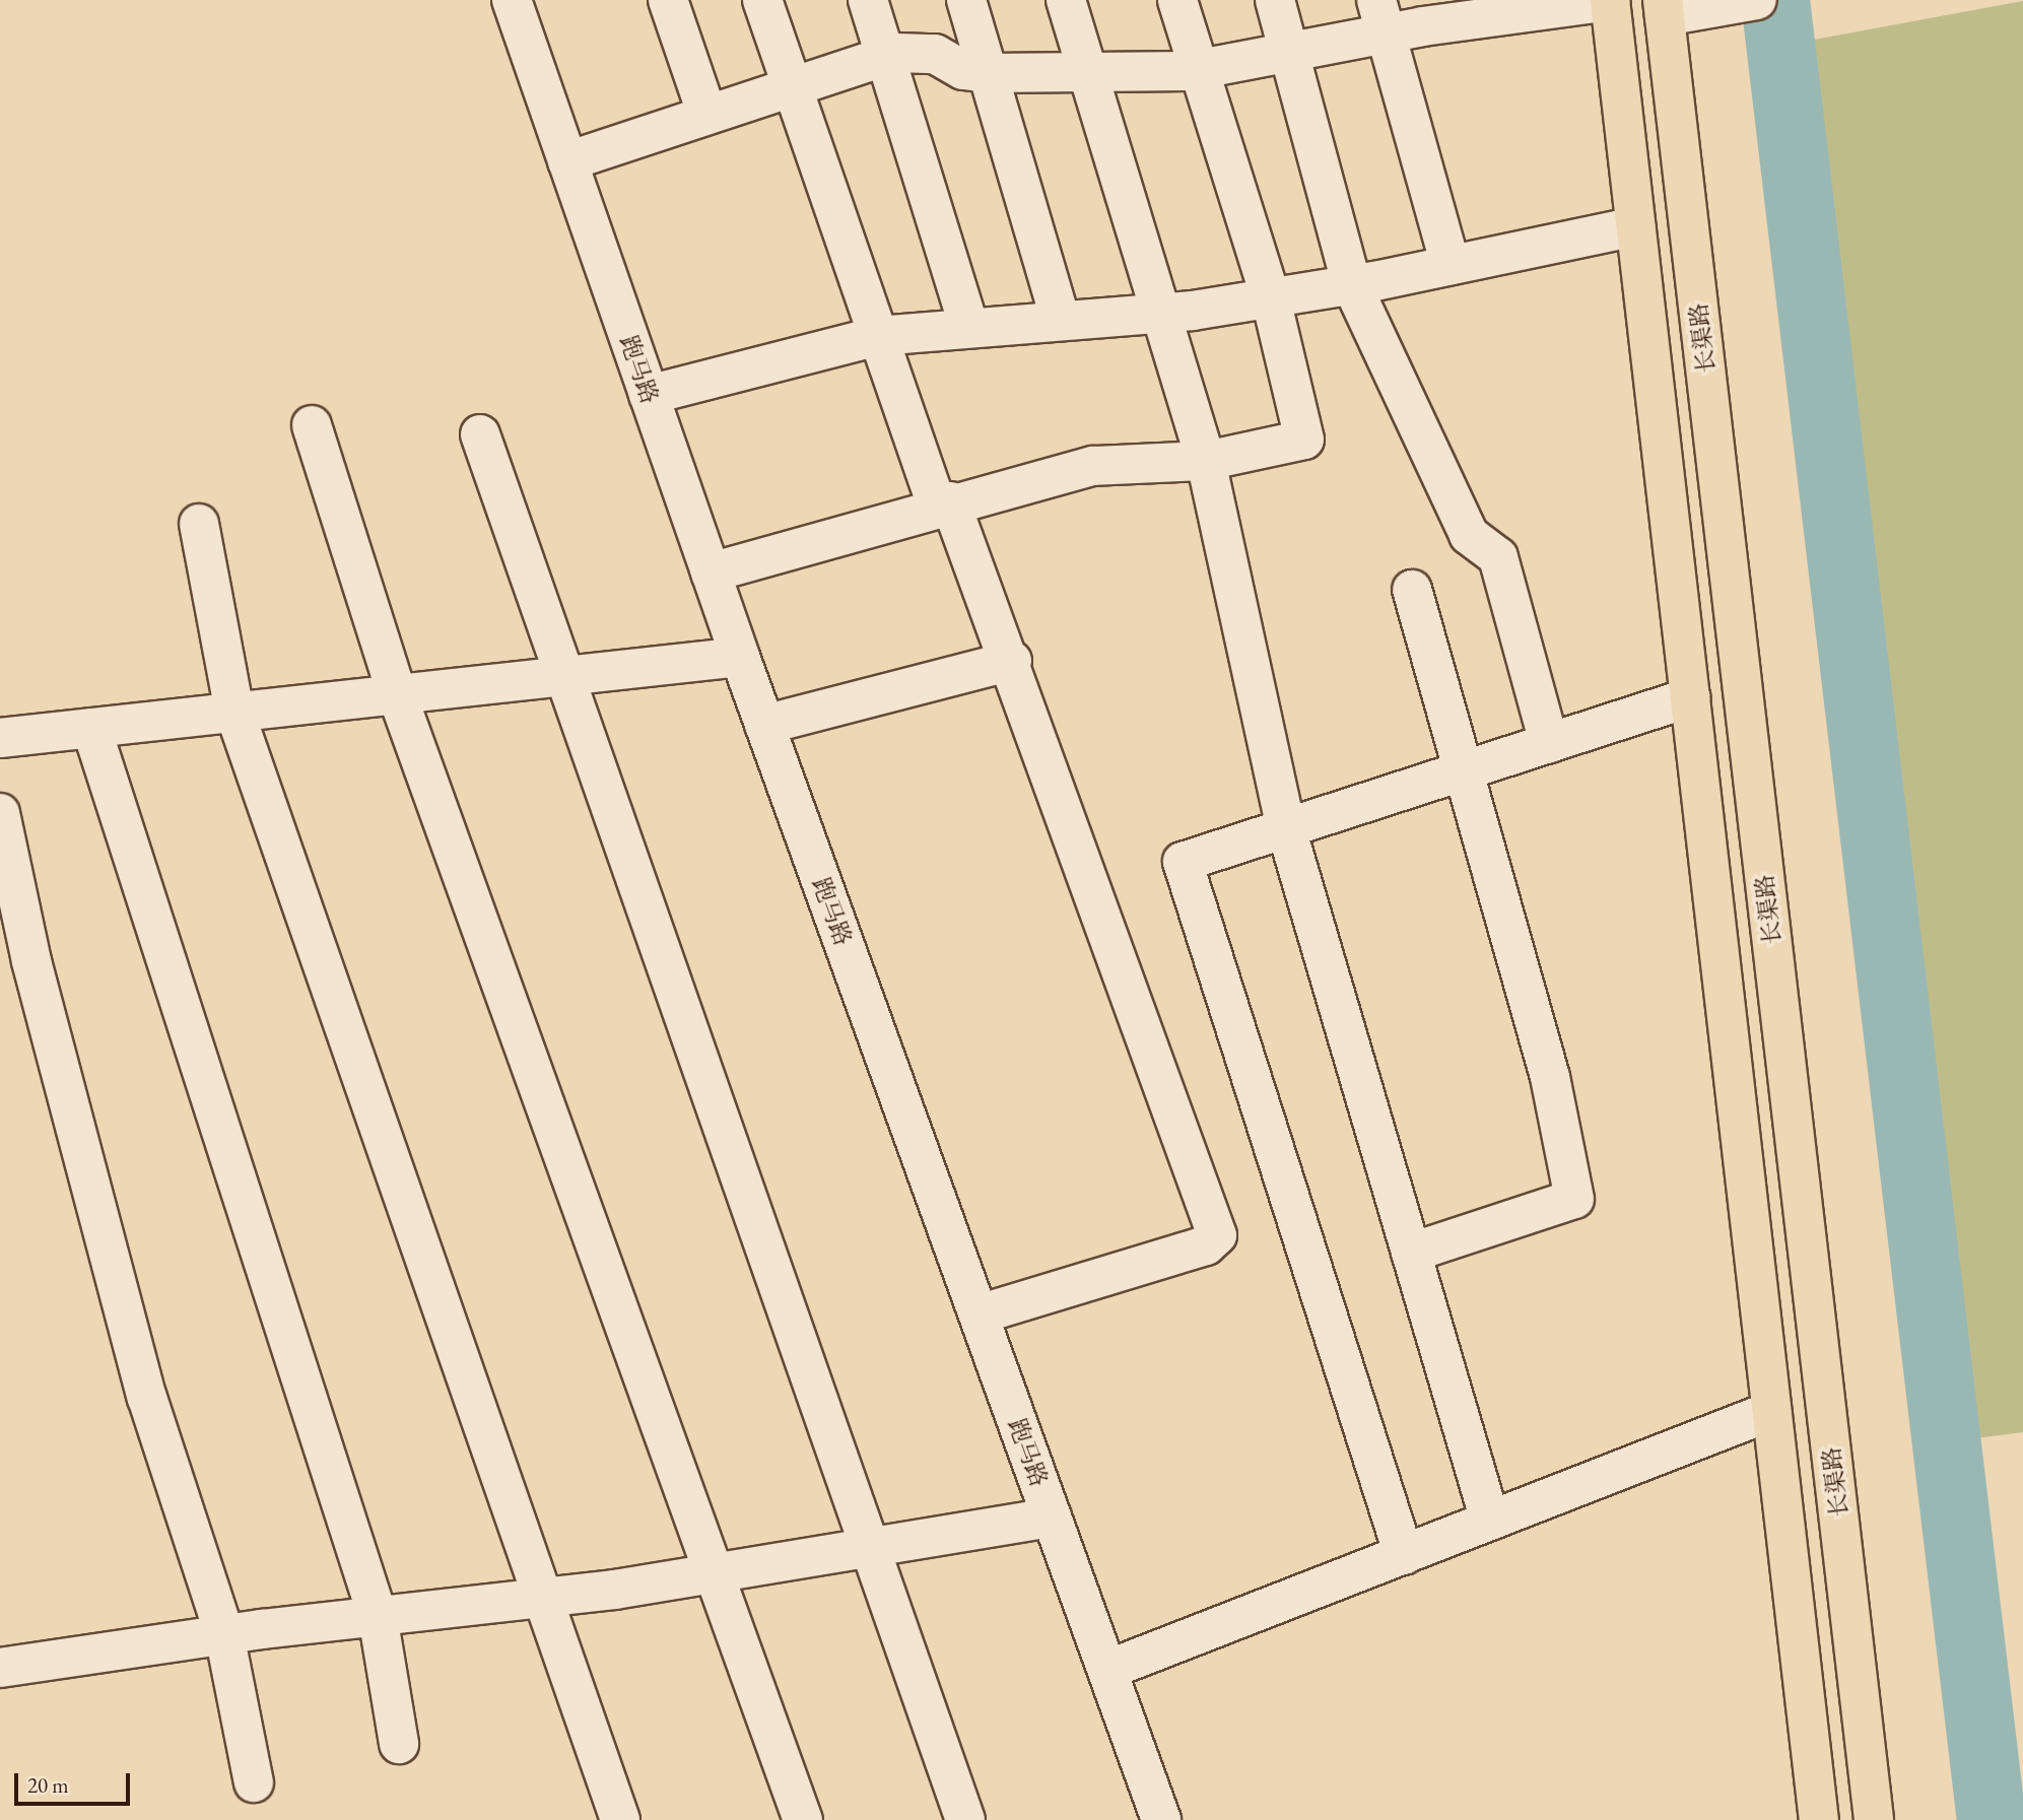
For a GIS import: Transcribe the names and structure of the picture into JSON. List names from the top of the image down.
{
  "streets": {
    "main road": ["长渠路"],
    "street": ["跑马路"]
  },
  "scale_bar": "20 m"
}
